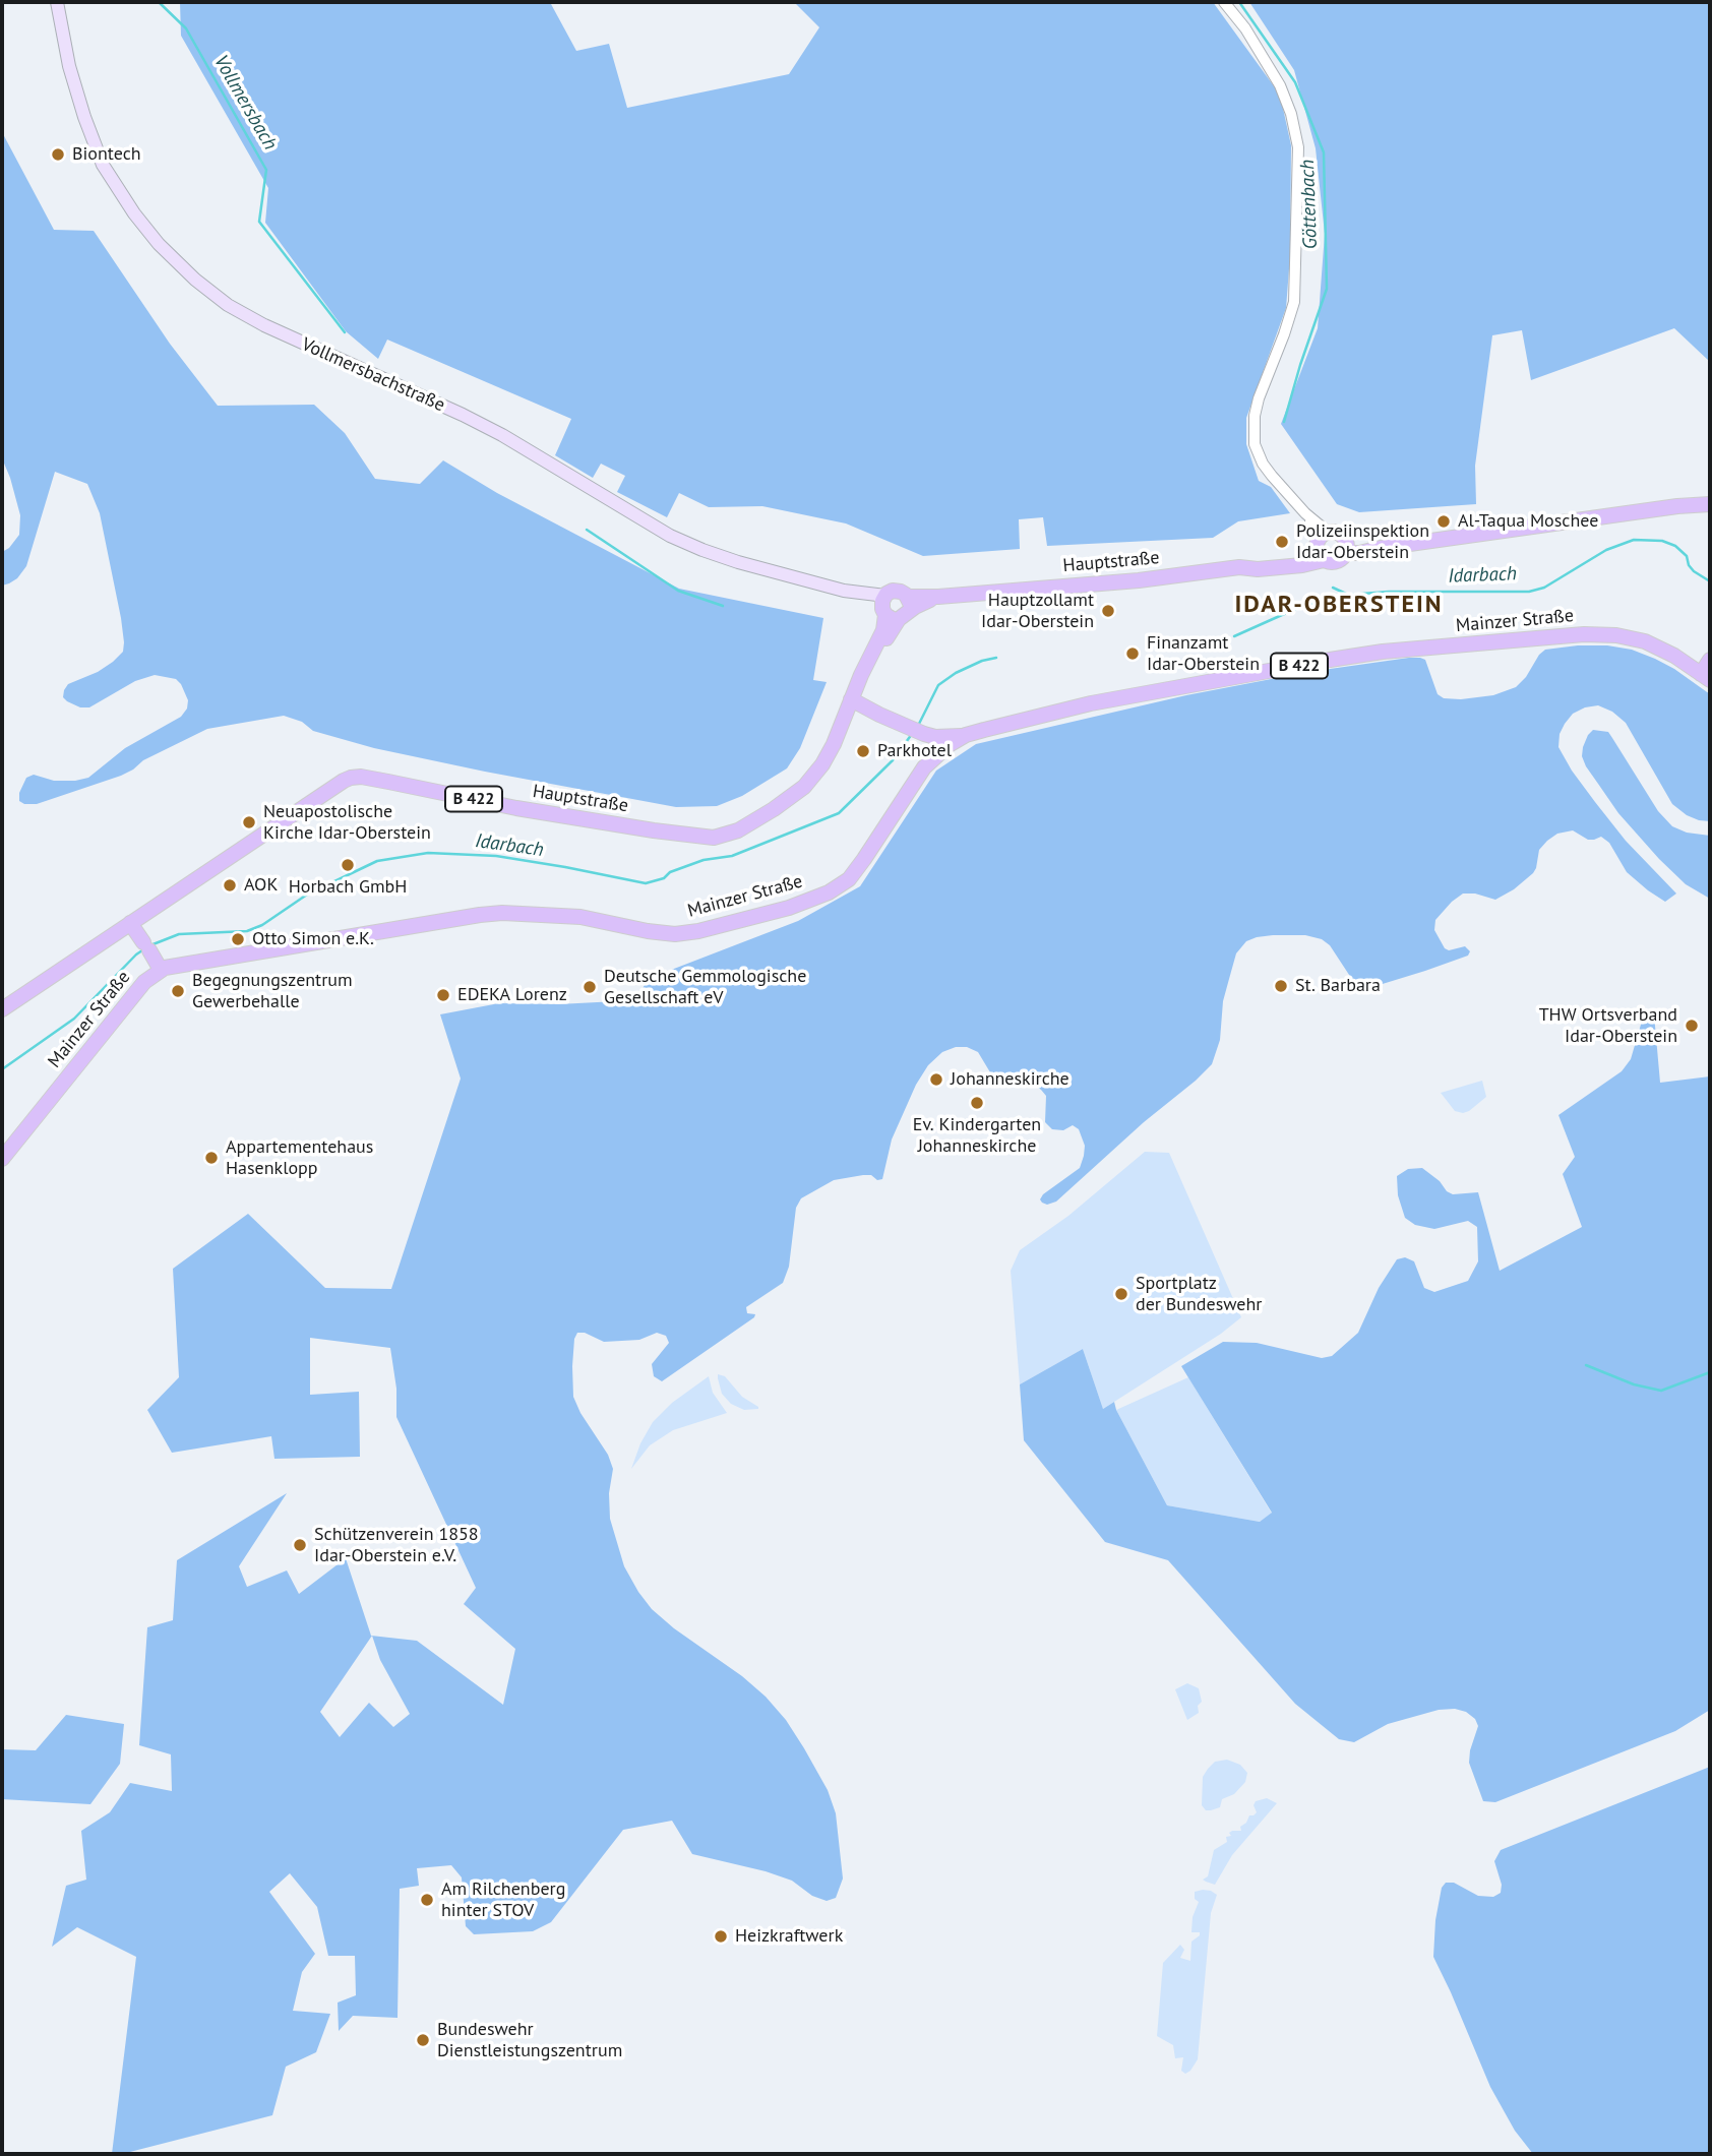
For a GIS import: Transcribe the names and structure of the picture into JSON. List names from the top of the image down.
{
  "streets": {
    "main road": [
      "Vollmersbachstraße",
      "Hauptstraße",
      "Mainzer Straße",
      "B 422"
    ]
  },
  "crossings": [
    ["Vollmersbachstraße", "Hauptstraße"],
    ["Hauptstraße", "B 422"],
    ["Mainzer Straße", "B 422"]
  ],
  "districts": ["IDAR-OBERSTEIN"],
  "water": ["Vollmersbach", "Göttenbach", "Idarbach"],
  "places": [
    "Biontech",
    "Al-Taqua Moschee",
    "Polizeiinspektion Idar-Oberstein",
    "Hauptzollamt Idar-Oberstein",
    "Finanzamt Idar-Oberstein",
    "Parkhotel",
    "Neuapostolische Kirche Idar-Oberstein",
    "Horbach GmbH",
    "AOK",
    "Otto Simon e.K.",
    "St. Barbara",
    "Deutsche Gemmologische Gesellschaft eV",
    "Begegnungszentrum Gewerbehalle",
    "EDEKA Lorenz",
    "THW Ortsverband Idar-Oberstein",
    "Johanneskirche",
    "Ev. Kindergarten Johanneskirche",
    "Appartementehaus Hasenklopp",
    "Sportplatz der Bundeswehr",
    "Schützenverein 1858 Idar-Oberstein e.V.",
    "Am Rilchenberg hinter STOV",
    "Heizkraftwerk",
    "Bundeswehr Dienstleistungszentrum"
  ]
}
